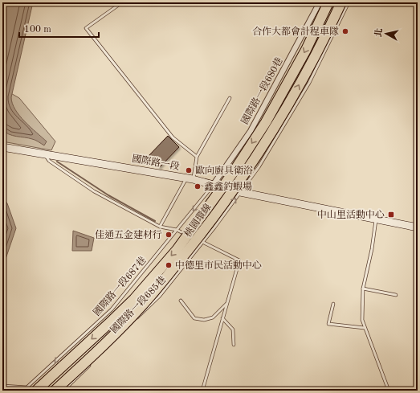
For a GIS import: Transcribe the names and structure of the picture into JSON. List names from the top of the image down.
{
  "streets": {
    "highway": ["桃園環線"],
    "street": ["國際路一段680巷", "國際路一段"],
    "lane": ["國際路一段687巷", "國際路一段685巷"]
  },
  "crossings": [
    ["國際路一段680巷", "國際路一段"],
    ["國際路一段680巷", "國際路一段687巷"],
    ["國際路一段", "國際路一段687巷"],
    ["國際路一段", "國際路一段685巷"],
    ["桃園環線", "國際路一段687巷"]
  ],
  "one_way": ["國際路一段687巷"],
  "places": {
    "other": [
      "合作大都會計程車隊",
      "歐向廚具衛浴",
      "鑫鑫釣蝦場",
      "佳通五金建材行",
      "中德里市民活動中心"
    ],
    "transit": ["中山里活動中心"]
  },
  "scale_bar": "100 m",
  "north": "left"
}
